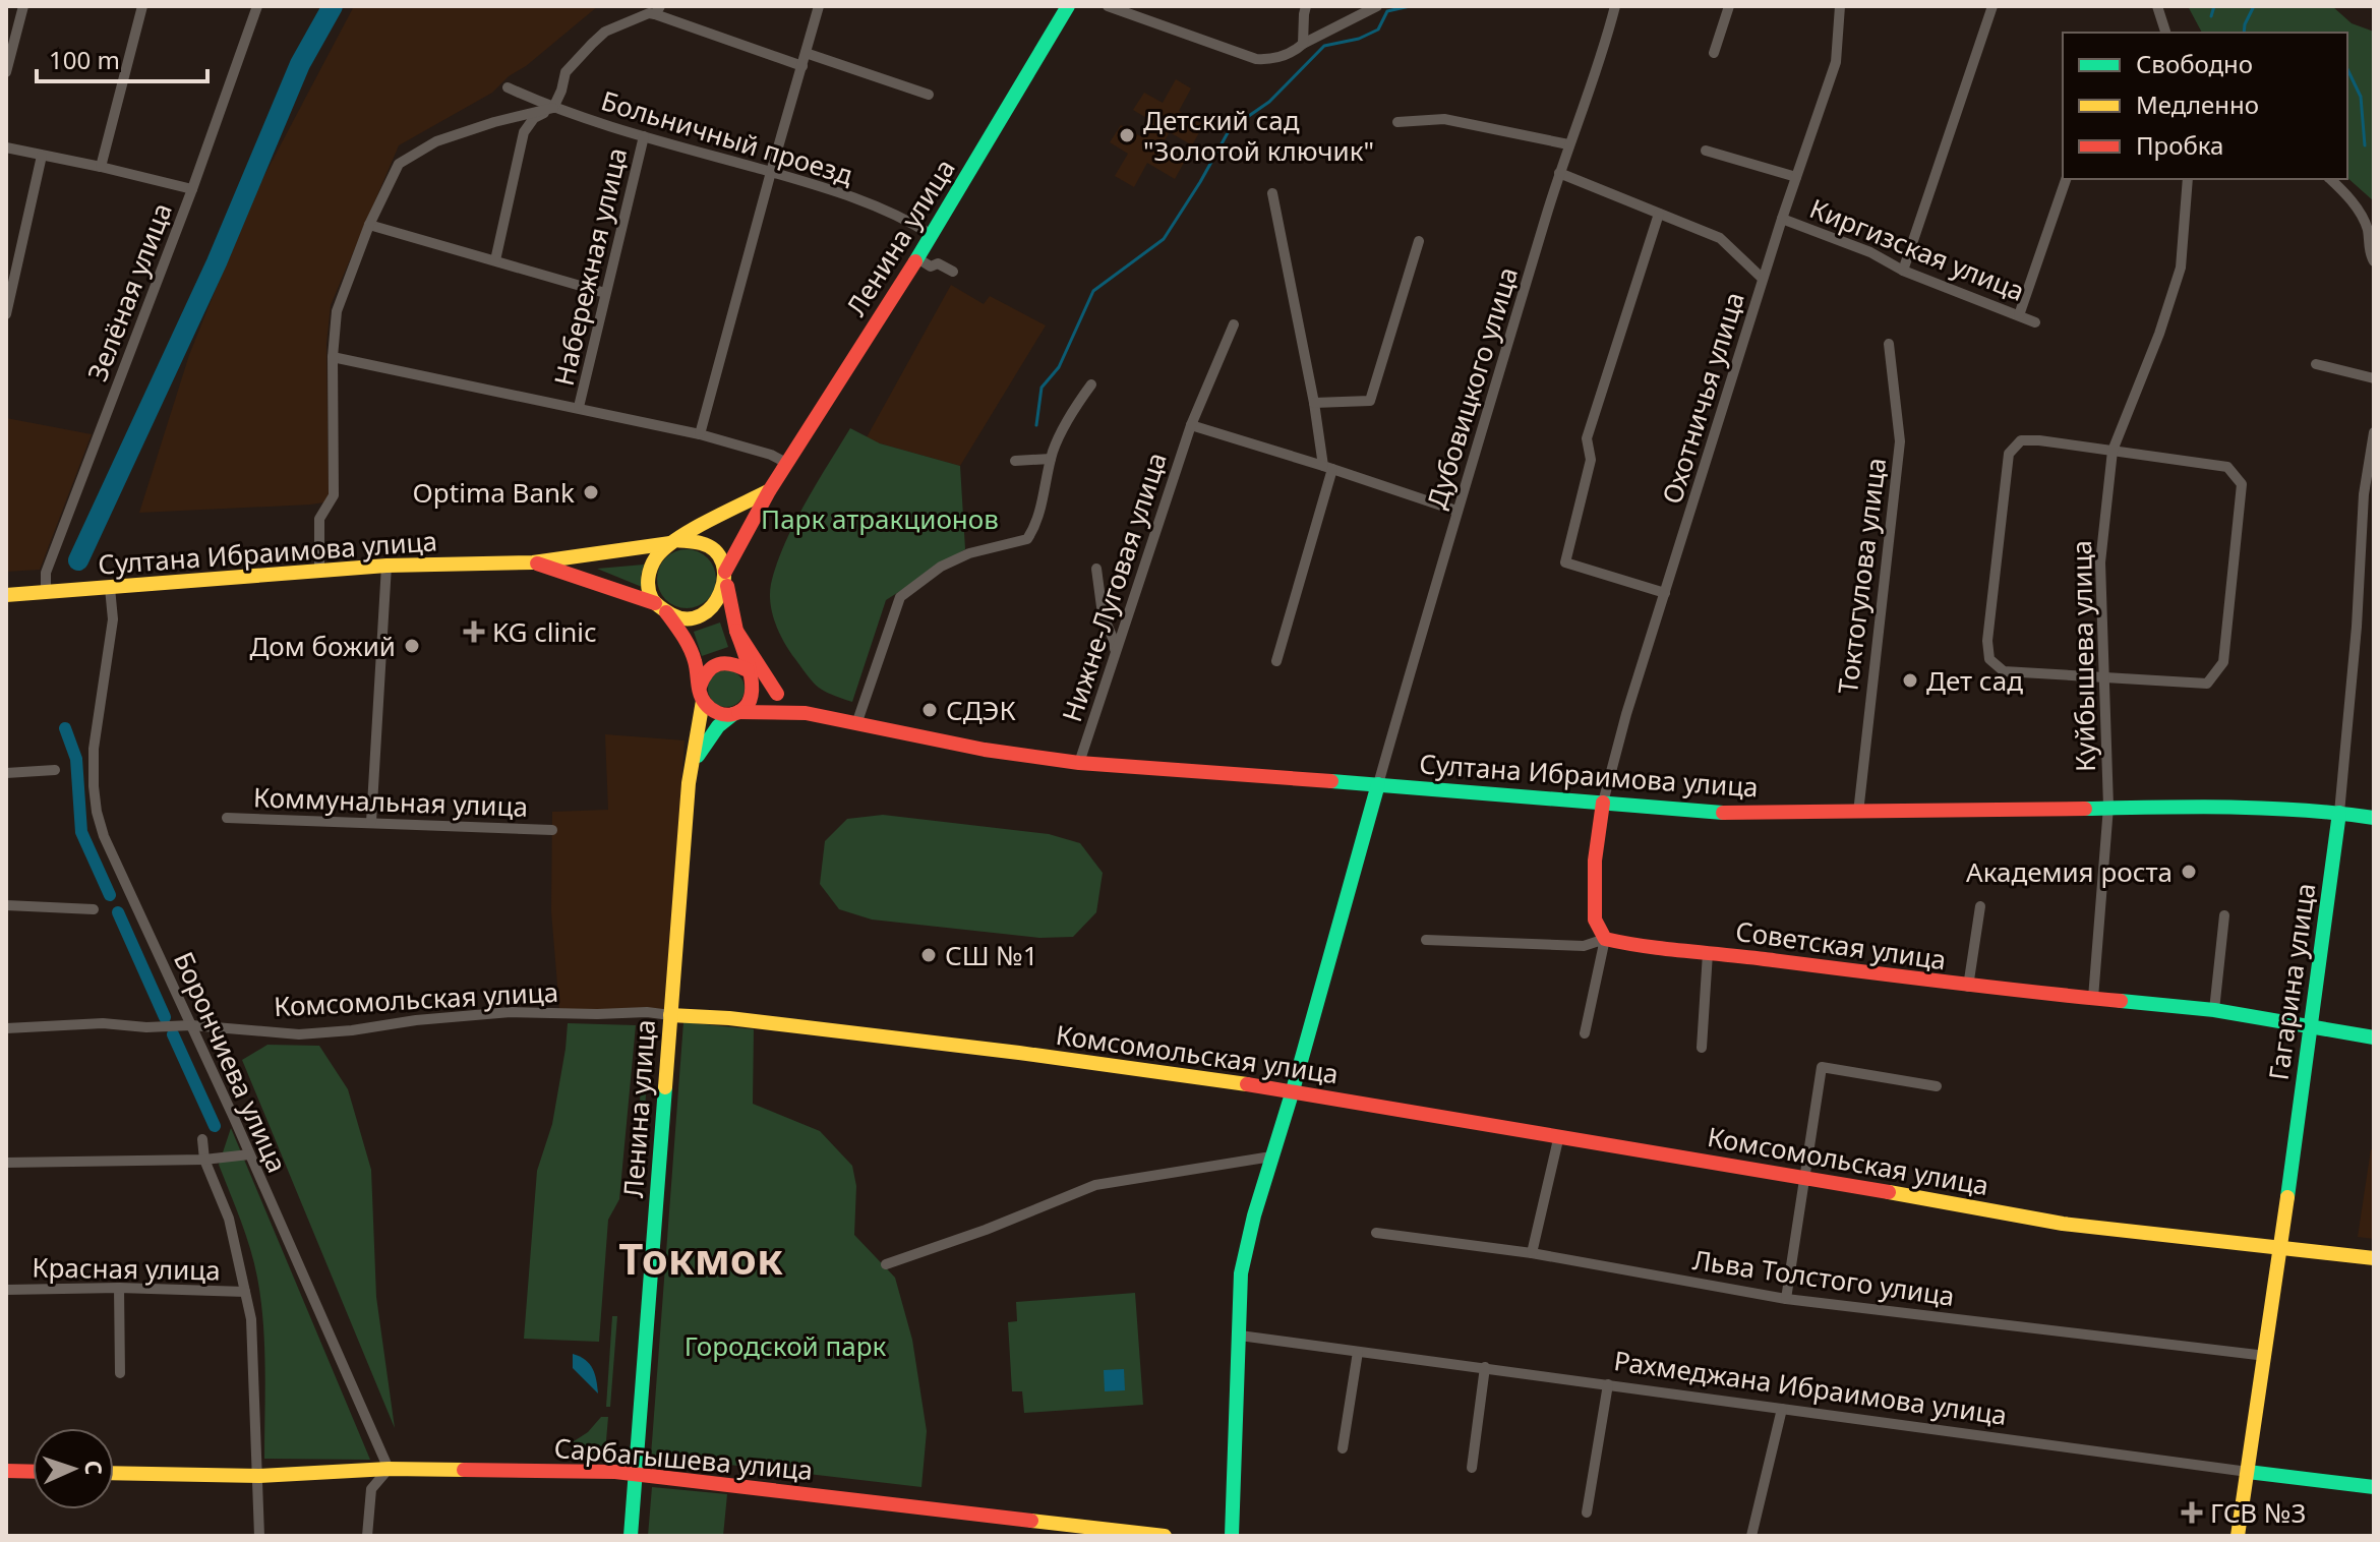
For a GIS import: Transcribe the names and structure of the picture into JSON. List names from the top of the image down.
{
  "streets": {
    "main road": [
      "Ленина улица",
      "Султана Ибраимова улица",
      "Советская улица",
      "Гагарина улица",
      "Комсомольская улица",
      "Рахмеджана Ибраимова улица",
      "Сарбагышева улица"
    ],
    "street": [
      "Больничный проезд",
      "Киргизская улица",
      "Набережная улица",
      "Зелёная улица",
      "Дубовицкого улица",
      "Охотничья улица",
      "Токтогулова улица",
      "Нижне-Луговая улица",
      "Куйбышева улица",
      "Коммунальная улица",
      "Борончиева улица",
      "Красная улица",
      "Льва Толстого улица"
    ]
  },
  "crossings": [
    ["Больничный проезд", "Ленина улица"],
    ["Больничный проезд", "Набережная улица"],
    ["Ленина улица", "Комсомольская улица"],
    ["Ленина улица", "Сарбагышева улица"],
    ["Киргизская улица", "Охотничья улица"],
    ["Зелёная улица", "Султана Ибраимова улица"],
    ["Дубовицкого улица", "Султана Ибраимова улица"],
    ["Охотничья улица", "Султана Ибраимова улица"],
    ["Султана Ибраимова улица", "Токтогулова улица"],
    ["Султана Ибраимова улица", "Нижне-Луговая улица"],
    ["Султана Ибраимова улица", "Куйбышева улица"],
    ["Султана Ибраимова улица", "Гагарина улица"],
    ["Султана Ибраимова улица", "Борончиева улица"],
    ["Куйбышева улица", "Советская улица"],
    ["Советская улица", "Гагарина улица"],
    ["Гагарина улица", "Комсомольская улица"],
    ["Гагарина улица", "Льва Толстого улица"],
    ["Гагарина улица", "Рахмеджана Ибраимова улица"],
    ["Комсомольская улица", "Борончиева улица"],
    ["Борончиева улица", "Сарбагышева улица"]
  ],
  "districts": ["Токмок"],
  "parks": ["Парк атракционов", "Городской парк"],
  "places": {
    "other": [
      "Детский сад \"Золотой ключик\"",
      "Optima Bank",
      "Дом божий",
      "Дет сад",
      "СДЭК",
      "Академия роста",
      "СШ №1"
    ],
    "health": ["KG clinic", "ГСВ №3"]
  },
  "legend": ["Свободно", "Медленно", "Пробка"],
  "scale_bar": "100 m",
  "north": "right"
}
